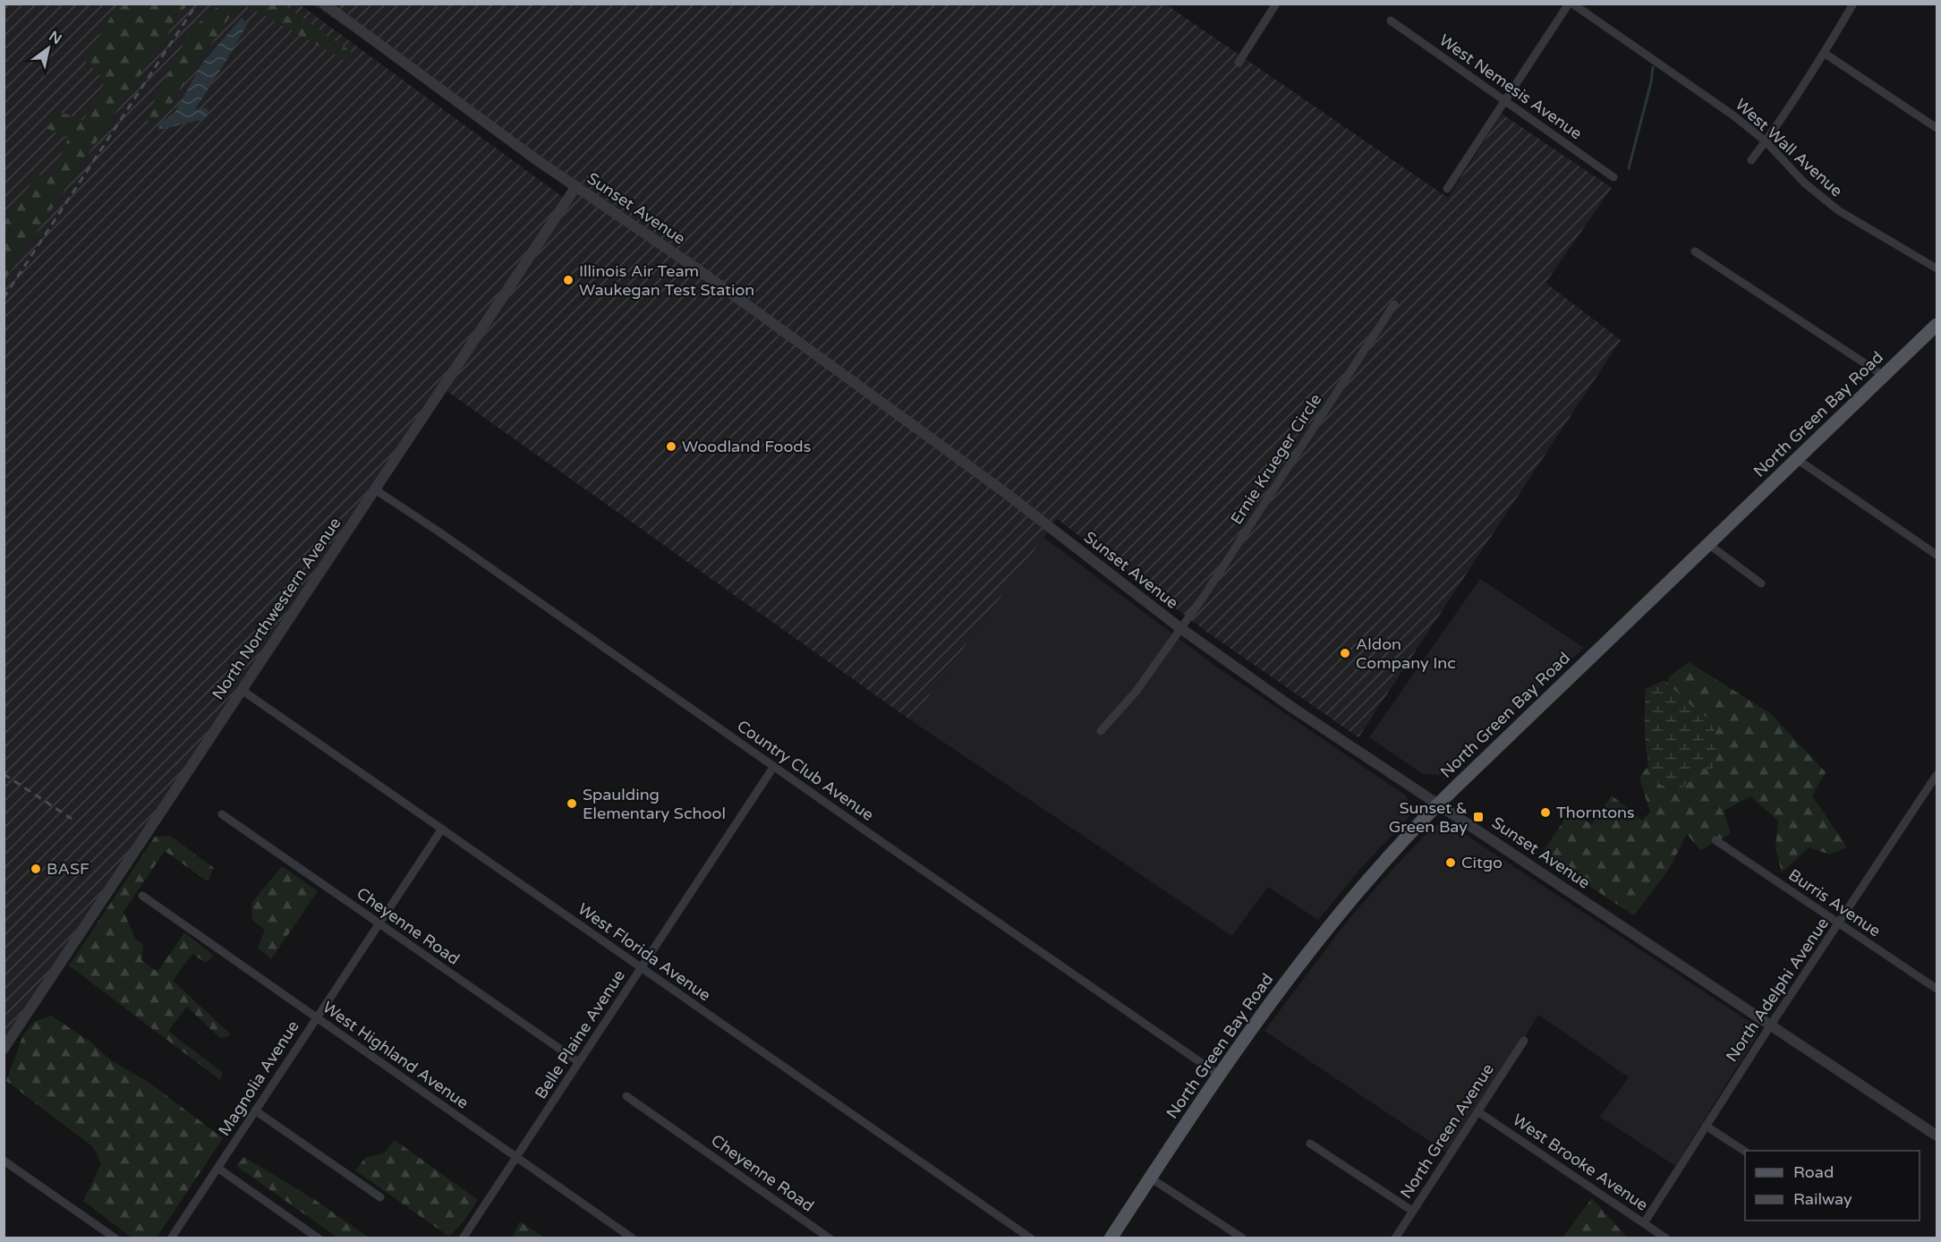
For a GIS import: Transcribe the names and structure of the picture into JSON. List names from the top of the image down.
{
  "streets": {
    "main road": ["North Green Bay Road"],
    "street": [
      "West Nemesis Avenue",
      "West Wall Avenue",
      "Sunset Avenue",
      "Ernie Krueger Circle",
      "North Northwestern Avenue",
      "Country Club Avenue",
      "Burris Avenue",
      "Cheyenne Road",
      "West Florida Avenue",
      "North Adelphi Avenue",
      "Belle Plaine Avenue",
      "West Highland Avenue",
      "Magnolia Avenue",
      "North Green Avenue",
      "West Brooke Avenue"
    ]
  },
  "crossings": [
    ["Sunset Avenue", "North Green Bay Road"],
    ["Sunset Avenue", "Ernie Krueger Circle"],
    ["Sunset Avenue", "North Northwestern Avenue"],
    ["Sunset Avenue", "North Adelphi Avenue"],
    ["North Green Bay Road", "Country Club Avenue"],
    ["North Northwestern Avenue", "Country Club Avenue"],
    ["North Northwestern Avenue", "West Florida Avenue"],
    ["Country Club Avenue", "Belle Plaine Avenue"],
    ["Burris Avenue", "North Adelphi Avenue"],
    ["Cheyenne Road", "Belle Plaine Avenue"],
    ["Cheyenne Road", "Magnolia Avenue"],
    ["West Florida Avenue", "Belle Plaine Avenue"],
    ["West Florida Avenue", "Magnolia Avenue"],
    ["North Adelphi Avenue", "West Brooke Avenue"],
    ["Belle Plaine Avenue", "West Highland Avenue"],
    ["West Highland Avenue", "Magnolia Avenue"],
    ["North Green Avenue", "West Brooke Avenue"]
  ],
  "places": {
    "other": [
      "Illinois Air Team Waukegan Test Station",
      "Woodland Foods",
      "Aldon Company Inc",
      "Spaulding Elementary School",
      "Thorntons",
      "Citgo",
      "BASF"
    ],
    "transit": ["Sunset & Green Bay"]
  },
  "legend": ["Road", "Railway"],
  "north": "top right"
}
